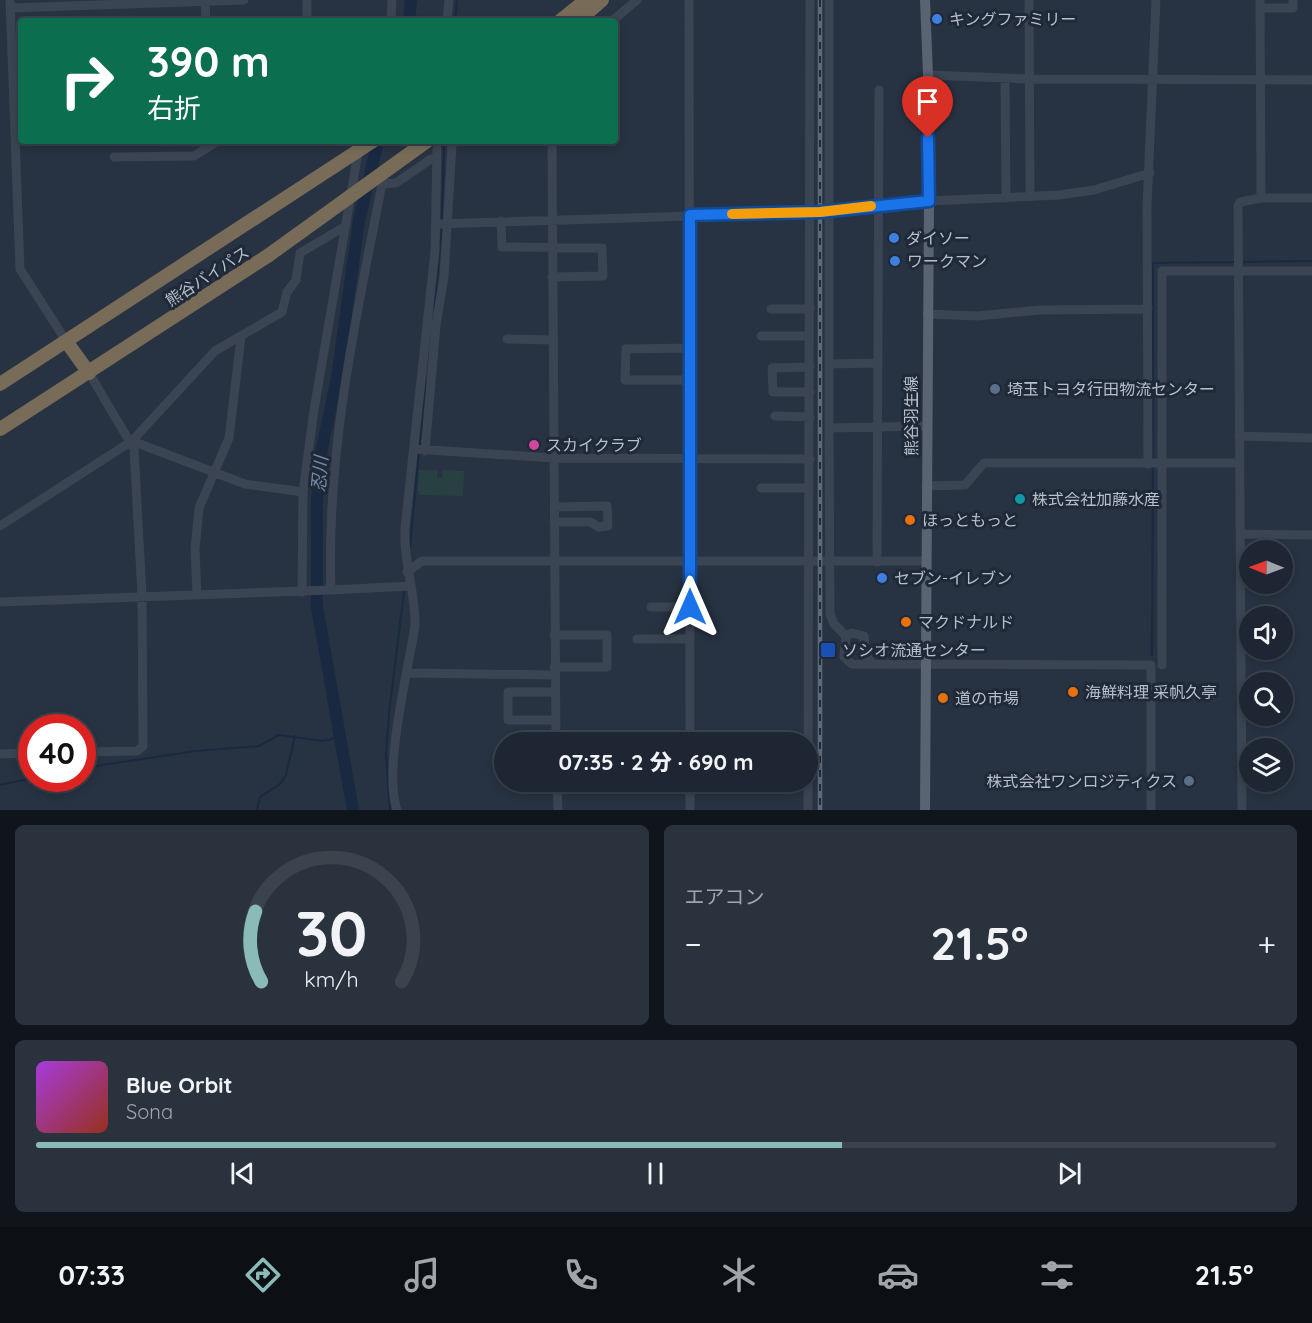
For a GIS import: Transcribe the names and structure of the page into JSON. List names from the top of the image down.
{
  "streets": {
    "highway": ["熊谷バイパス"],
    "main road": ["熊谷羽生線"]
  },
  "water": ["忍川"],
  "places": {
    "other": [
      "キングファミリー",
      "ダイソー",
      "ワークマン",
      "埼玉トヨタ行田物流センター",
      "スカイクラブ",
      "株式会社加藤水産",
      "ほっともっと",
      "セブン-イレブン",
      "マクドナルド",
      "海鮮料理 采帆久亭",
      "道の市場",
      "株式会社ワンロジティクス"
    ],
    "transit": ["ソシオ流通センター"]
  },
  "north": "left",
  "page": {
    "turn": ["390 m", "右折"],
    "limit": "40",
    "trip": "07:35 · 2 分 · 690 m",
    "tile": "エアコン",
    "heat": ["−", "21.5°", "+"],
    "song": ["Blue Orbit", "Sona"],
    "tabs": ["07:33", "21.5°"],
    "gauge": ["30", "km/h"]
  }
}
